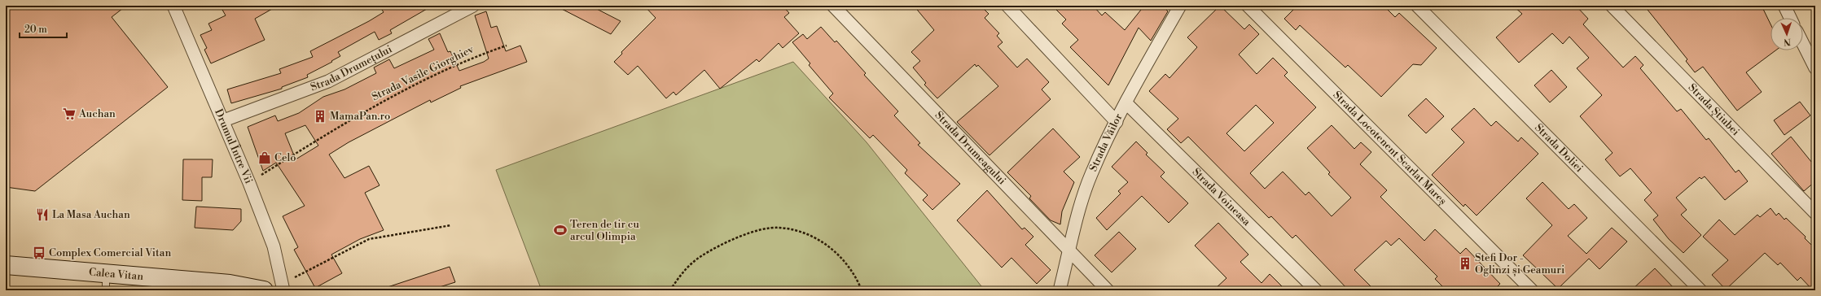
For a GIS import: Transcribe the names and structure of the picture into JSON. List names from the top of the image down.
{
  "streets": {
    "main road": ["Calea Vitan"],
    "street": [
      "Strada Drumețului",
      "Strada Știubei",
      "Strada Văilor",
      "Drumul Între Vii",
      "Strada Drumeagului",
      "Strada Locotenent Scarlat Mareș",
      "Strada Doliei",
      "Strada Voineasa"
    ],
    "path": ["Strada Vasile Giorghiev"]
  },
  "crossings": [
    ["Strada Drumețului", "Drumul Între Vii"],
    ["Strada Vasile Giorghiev", "Drumul Între Vii"],
    ["Strada Văilor", "Strada Drumeagului"],
    ["Strada Văilor", "Strada Voineasa"]
  ],
  "places": {
    "supermarket": ["Auchan"],
    "building": ["MamaPan.ro", "Stefi Dor - Oglinzi și Geamuri"],
    "shop": ["Celo"],
    "restaurant": ["La Masa Auchan"],
    "sports": ["Teren de tir cu arcul Olimpia"],
    "bus stop": ["Complex Comercial Vitan"]
  },
  "scale_bar": "20 m",
  "north": "bottom"
}
